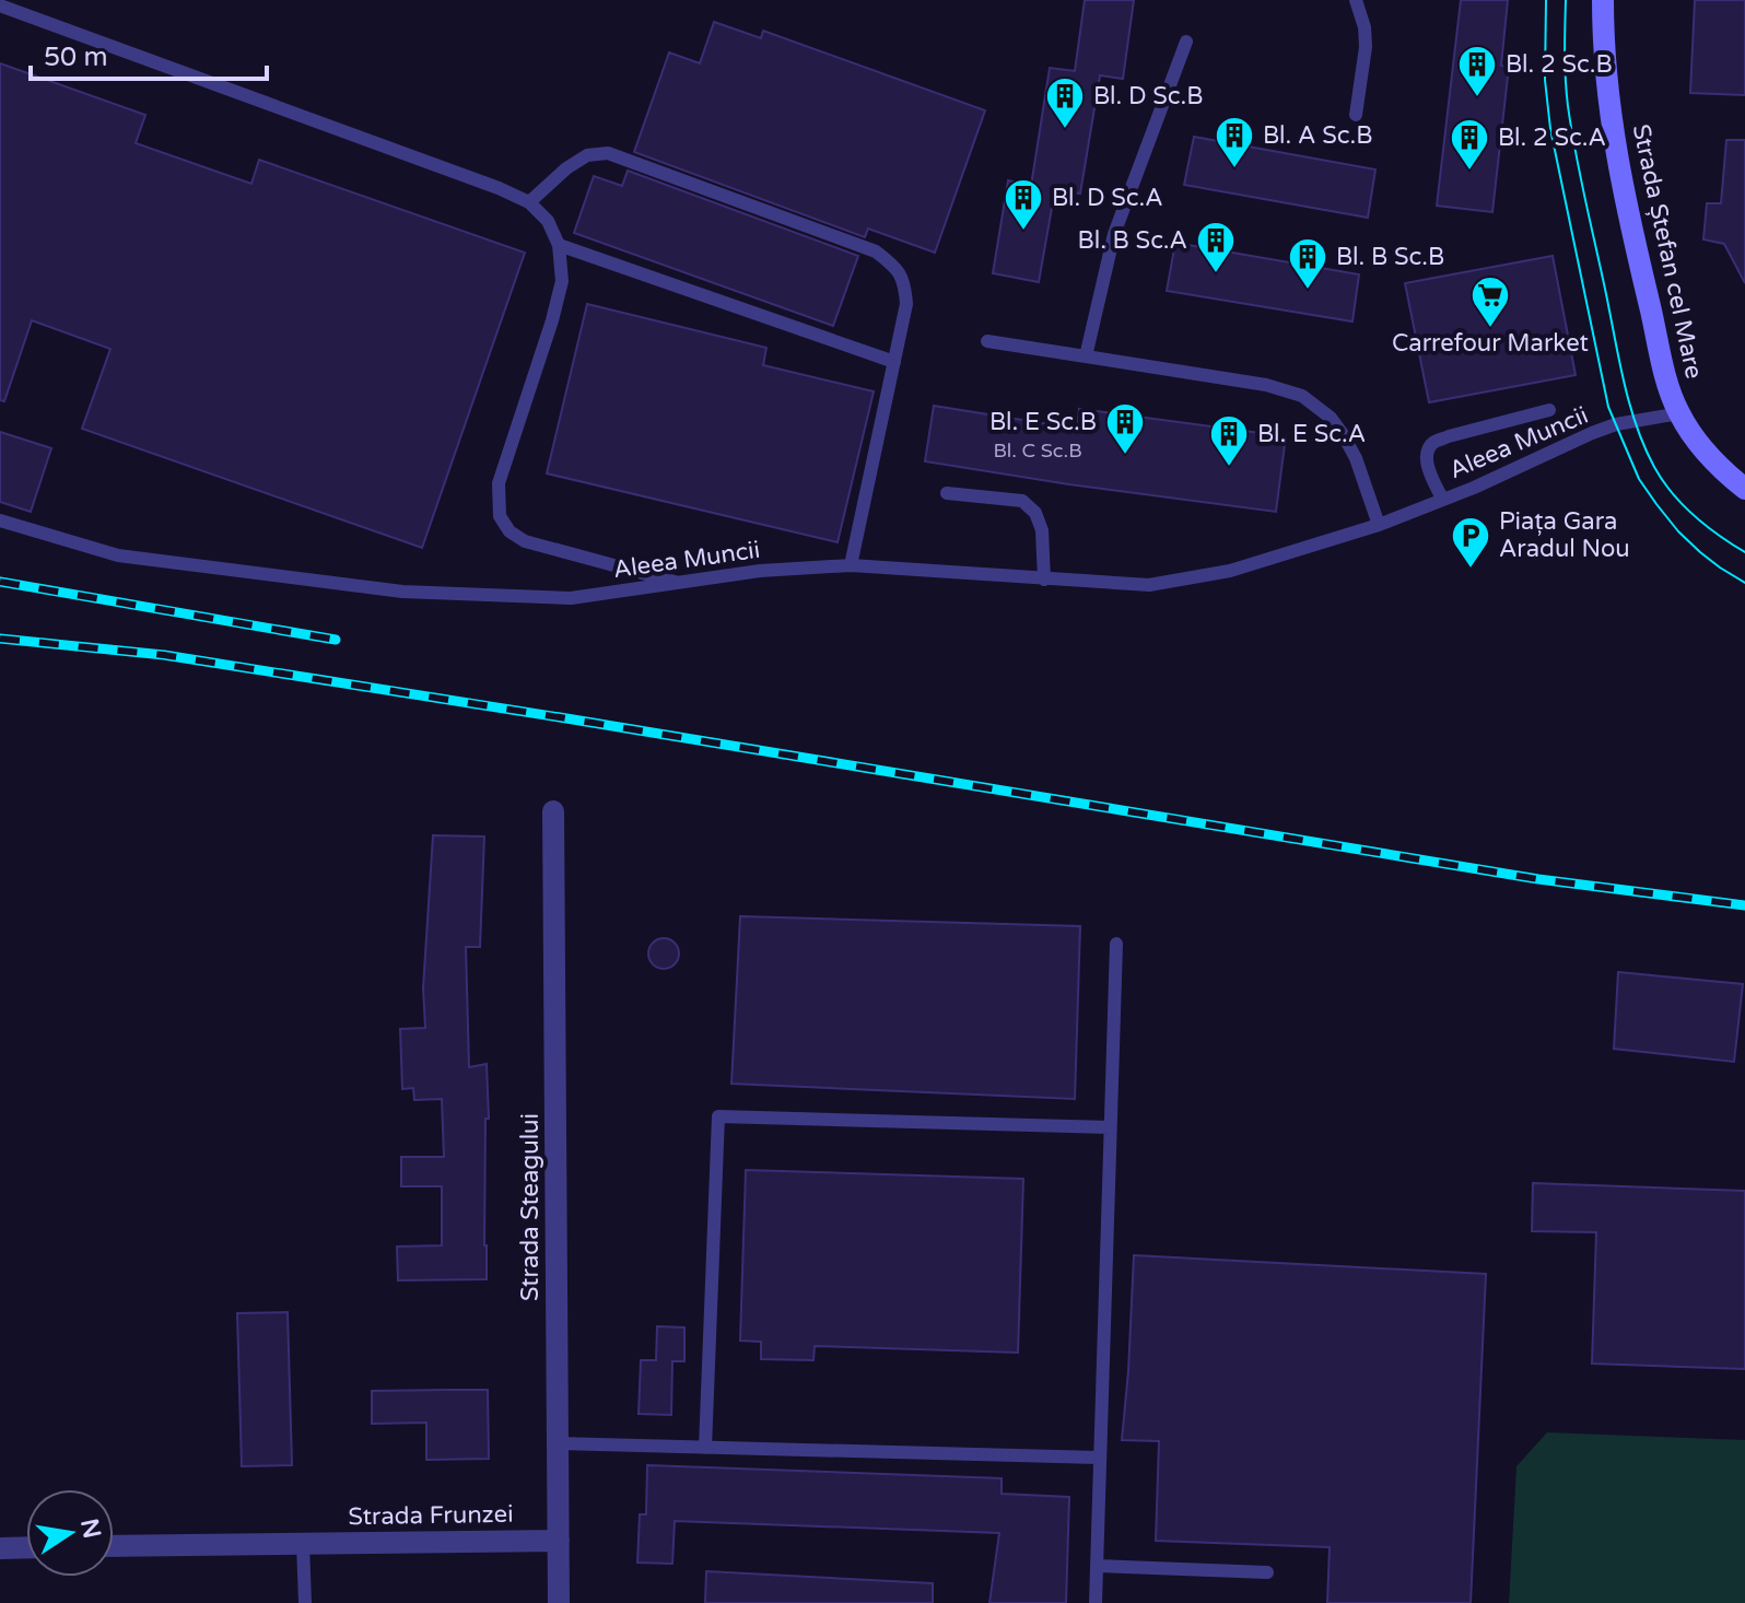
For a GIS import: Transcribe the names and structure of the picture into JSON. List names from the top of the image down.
{
  "streets": {
    "main road": ["Strada Ștefan cel Mare"],
    "street": ["Strada Steagului", "Strada Frunzei"],
    "lane": ["Aleea Muncii"]
  },
  "crossings": [
    ["Strada Ștefan cel Mare", "Aleea Muncii"],
    ["Strada Steagului", "Strada Frunzei"]
  ],
  "places": {
    "building": [
      "Bl. 2 Sc.B",
      "Bl. D Sc.B",
      "Bl. A Sc.B",
      "Bl. 2 Sc.A",
      "Bl. D Sc.A",
      "Bl. B Sc.A",
      "Bl. B Sc.B",
      "Bl. E Sc.B",
      "Bl. E Sc.A"
    ],
    "supermarket": ["Carrefour Market"],
    "parking": ["Piața Gara Aradul Nou"]
  },
  "house_numbers": ["Bl. C Sc.B"],
  "scale_bar": "50 m",
  "north": "right"
}
